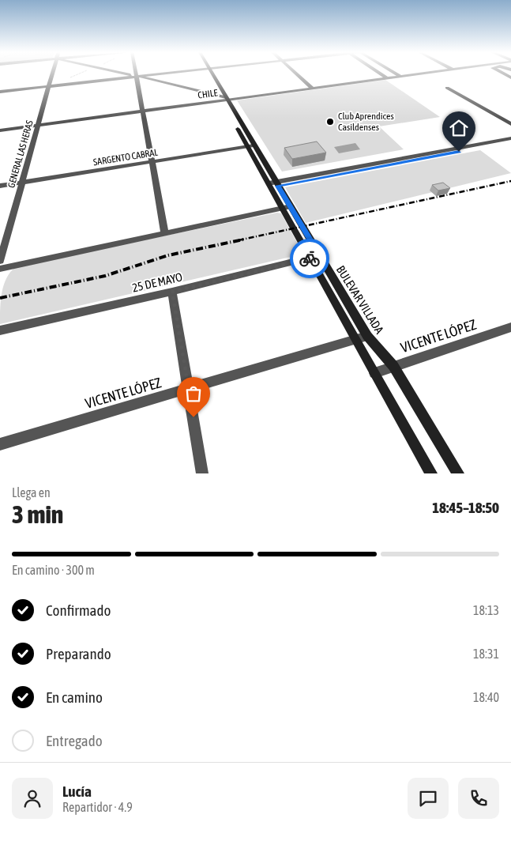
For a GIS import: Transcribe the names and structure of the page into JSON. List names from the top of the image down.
{
  "streets": {
    "main road": ["BULEVAR VILLADA"],
    "street": [
      "CHILE",
      "GENERAL LAS HERAS",
      "SARGENTO CABRAL",
      "25 DE MAYO",
      "VICENTE LÓPEZ"
    ]
  },
  "crossings": [
    ["CHILE", "GENERAL LAS HERAS"],
    ["CHILE", "BULEVAR VILLADA"],
    ["GENERAL LAS HERAS", "SARGENTO CABRAL"],
    ["SARGENTO CABRAL", "BULEVAR VILLADA"],
    ["25 DE MAYO", "BULEVAR VILLADA"],
    ["BULEVAR VILLADA", "VICENTE LÓPEZ"]
  ],
  "places": ["Club Aprendices Casildenses"],
  "page": {
    "heading": ["3 min", "Llega en", "18:45–18:50"],
    "panel": ["Lucía", "Repartidor · 4.9"],
    "bar": "En camino · 300 m",
    "list": [
      ["Confirmado", "18:13"],
      ["Preparando", "18:31"],
      ["En camino", "18:40"],
      "Entregado"
    ]
  }
}
